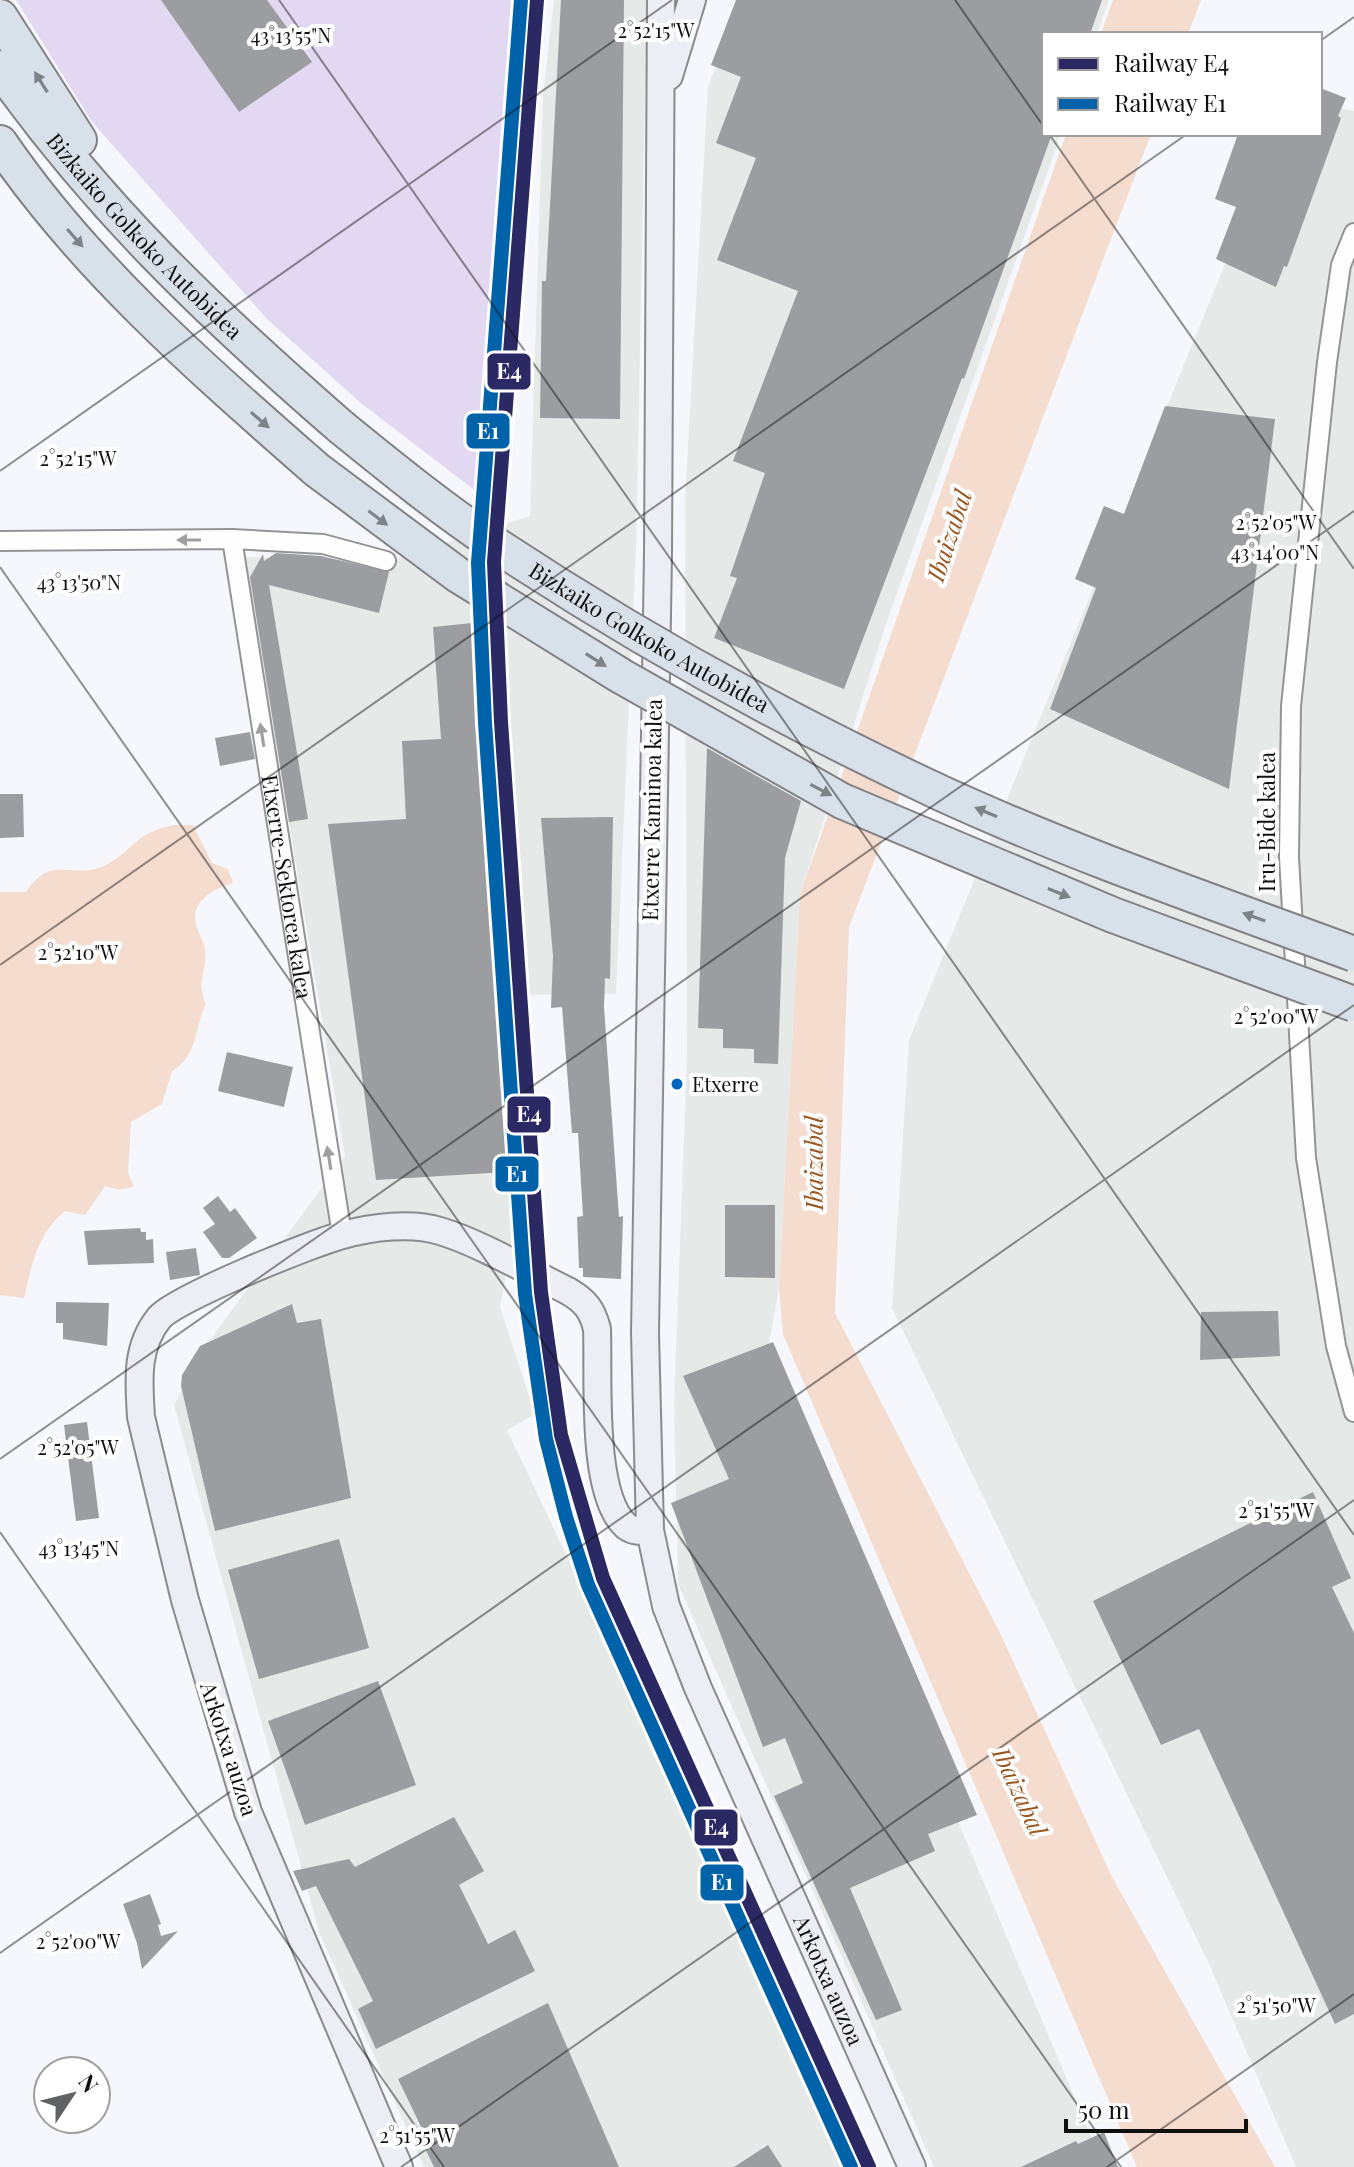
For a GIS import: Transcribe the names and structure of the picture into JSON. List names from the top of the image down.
{
  "streets": {
    "highway": ["Bizkaiko Golkoko Autobidea"],
    "street": [
      "Etxerre Kaminoa kalea",
      "Iru-Bide kalea",
      "Etxerre-Sektorea kalea",
      "Arkotxa auzoa"
    ]
  },
  "crossings": [
    ["Etxerre Kaminoa kalea", "Arkotxa auzoa"],
    ["Etxerre-Sektorea kalea", "Arkotxa auzoa"]
  ],
  "one_way": ["Etxerre-Sektorea kalea"],
  "water": ["Ibaizabal"],
  "places": ["Etxerre"],
  "lines": ["rail line E4", "rail line E1"],
  "legend": ["Railway E4", "Railway E1"],
  "scale_bar": "50 m",
  "north": "top right",
  "coordinates": [
    "2°52'15\"W",
    "43°13'55\"N",
    "2°52'05\"W",
    "43°14'00\"N",
    "43°13'50\"N",
    "2°52'10\"W",
    "2°52'00\"W",
    "2°51'55\"W",
    "43°13'45\"N",
    "2°51'50\"W"
  ]
}
